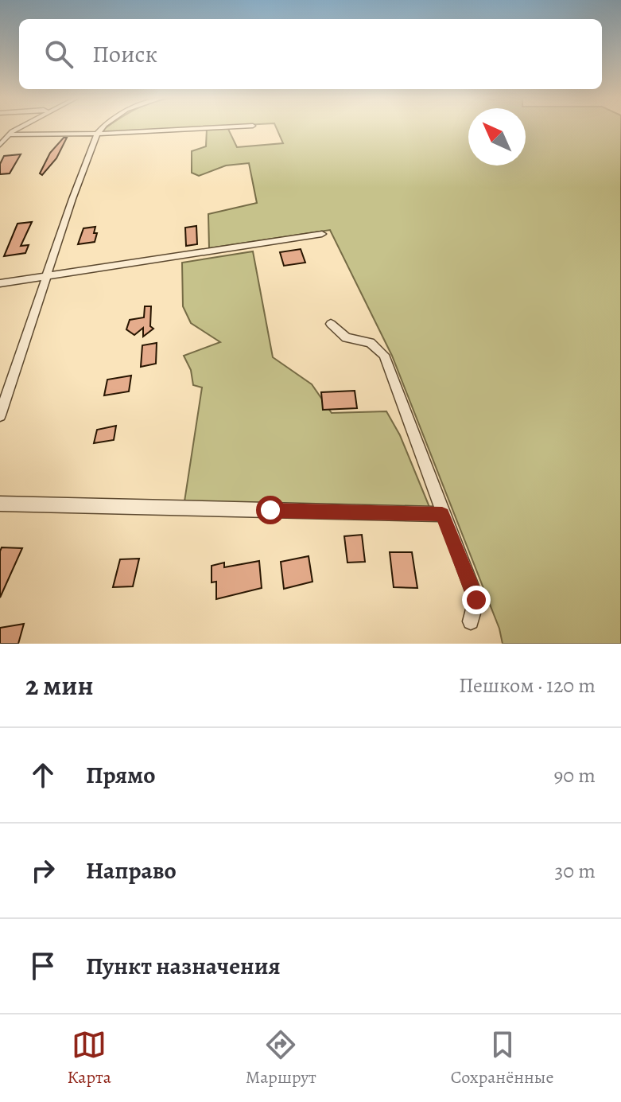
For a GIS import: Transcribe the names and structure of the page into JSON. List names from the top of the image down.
{
  "north": "top left",
  "page": {
    "search": "Поиск",
    "heading": ["2 мин", "Пешком · 120 m"],
    "list": [
      ["Прямо", "90 m"],
      ["Направо", "30 m"],
      "Пункт назначения"
    ],
    "nav": ["Карта", "Маршрут", "Сохранённые"]
  }
}
